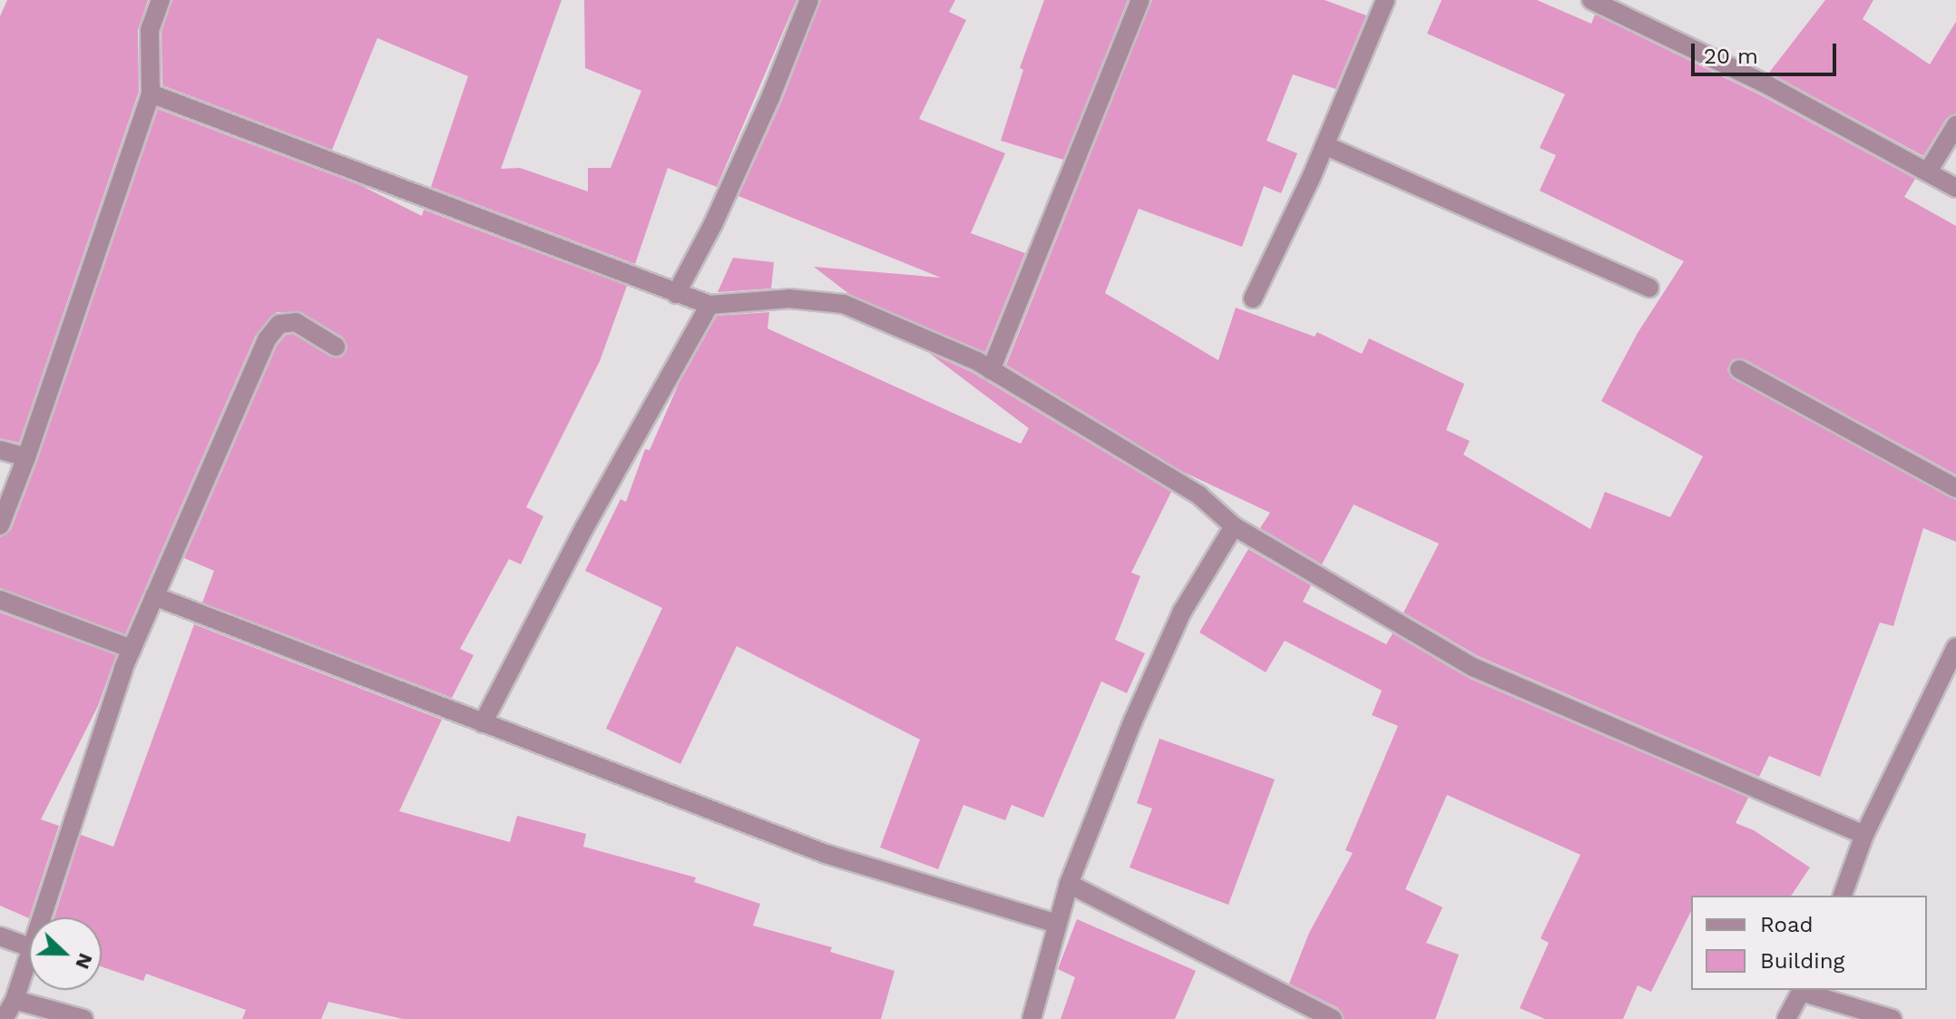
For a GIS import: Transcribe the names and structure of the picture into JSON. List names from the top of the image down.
{
  "legend": ["Road", "Building"],
  "scale_bar": "20 m",
  "north": "right"
}
